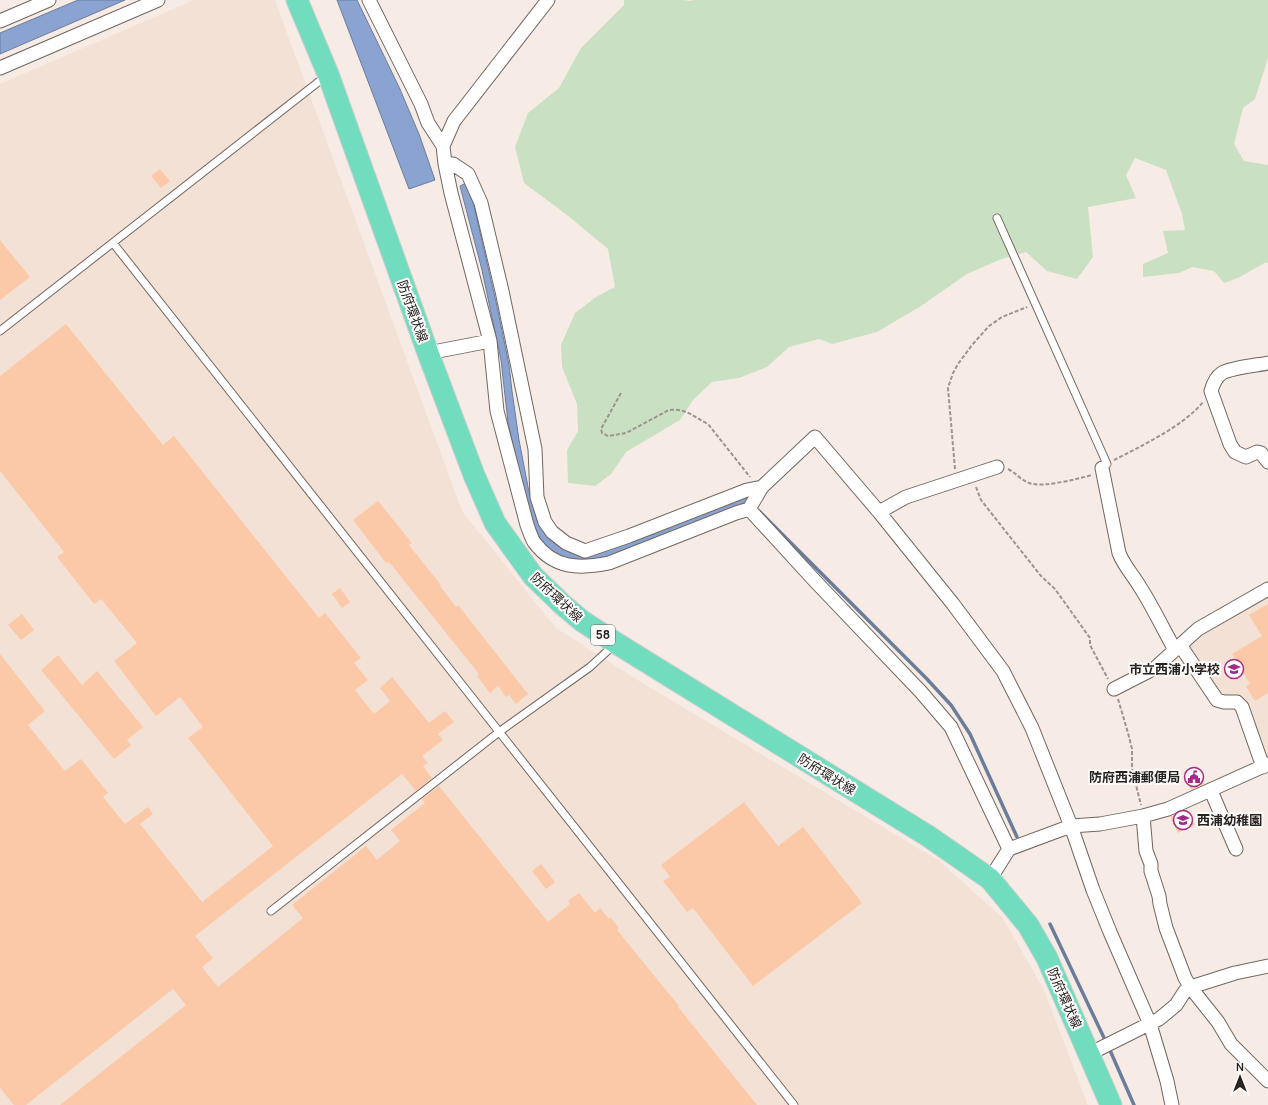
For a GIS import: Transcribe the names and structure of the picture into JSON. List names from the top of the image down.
{
  "streets": {
    "main road": ["防府環状線", "58"]
  },
  "places": {
    "school or university": ["市立西浦小学校", "西浦幼稚園"],
    "public building": ["防府西浦郵便局"]
  },
  "north": "top"
}
